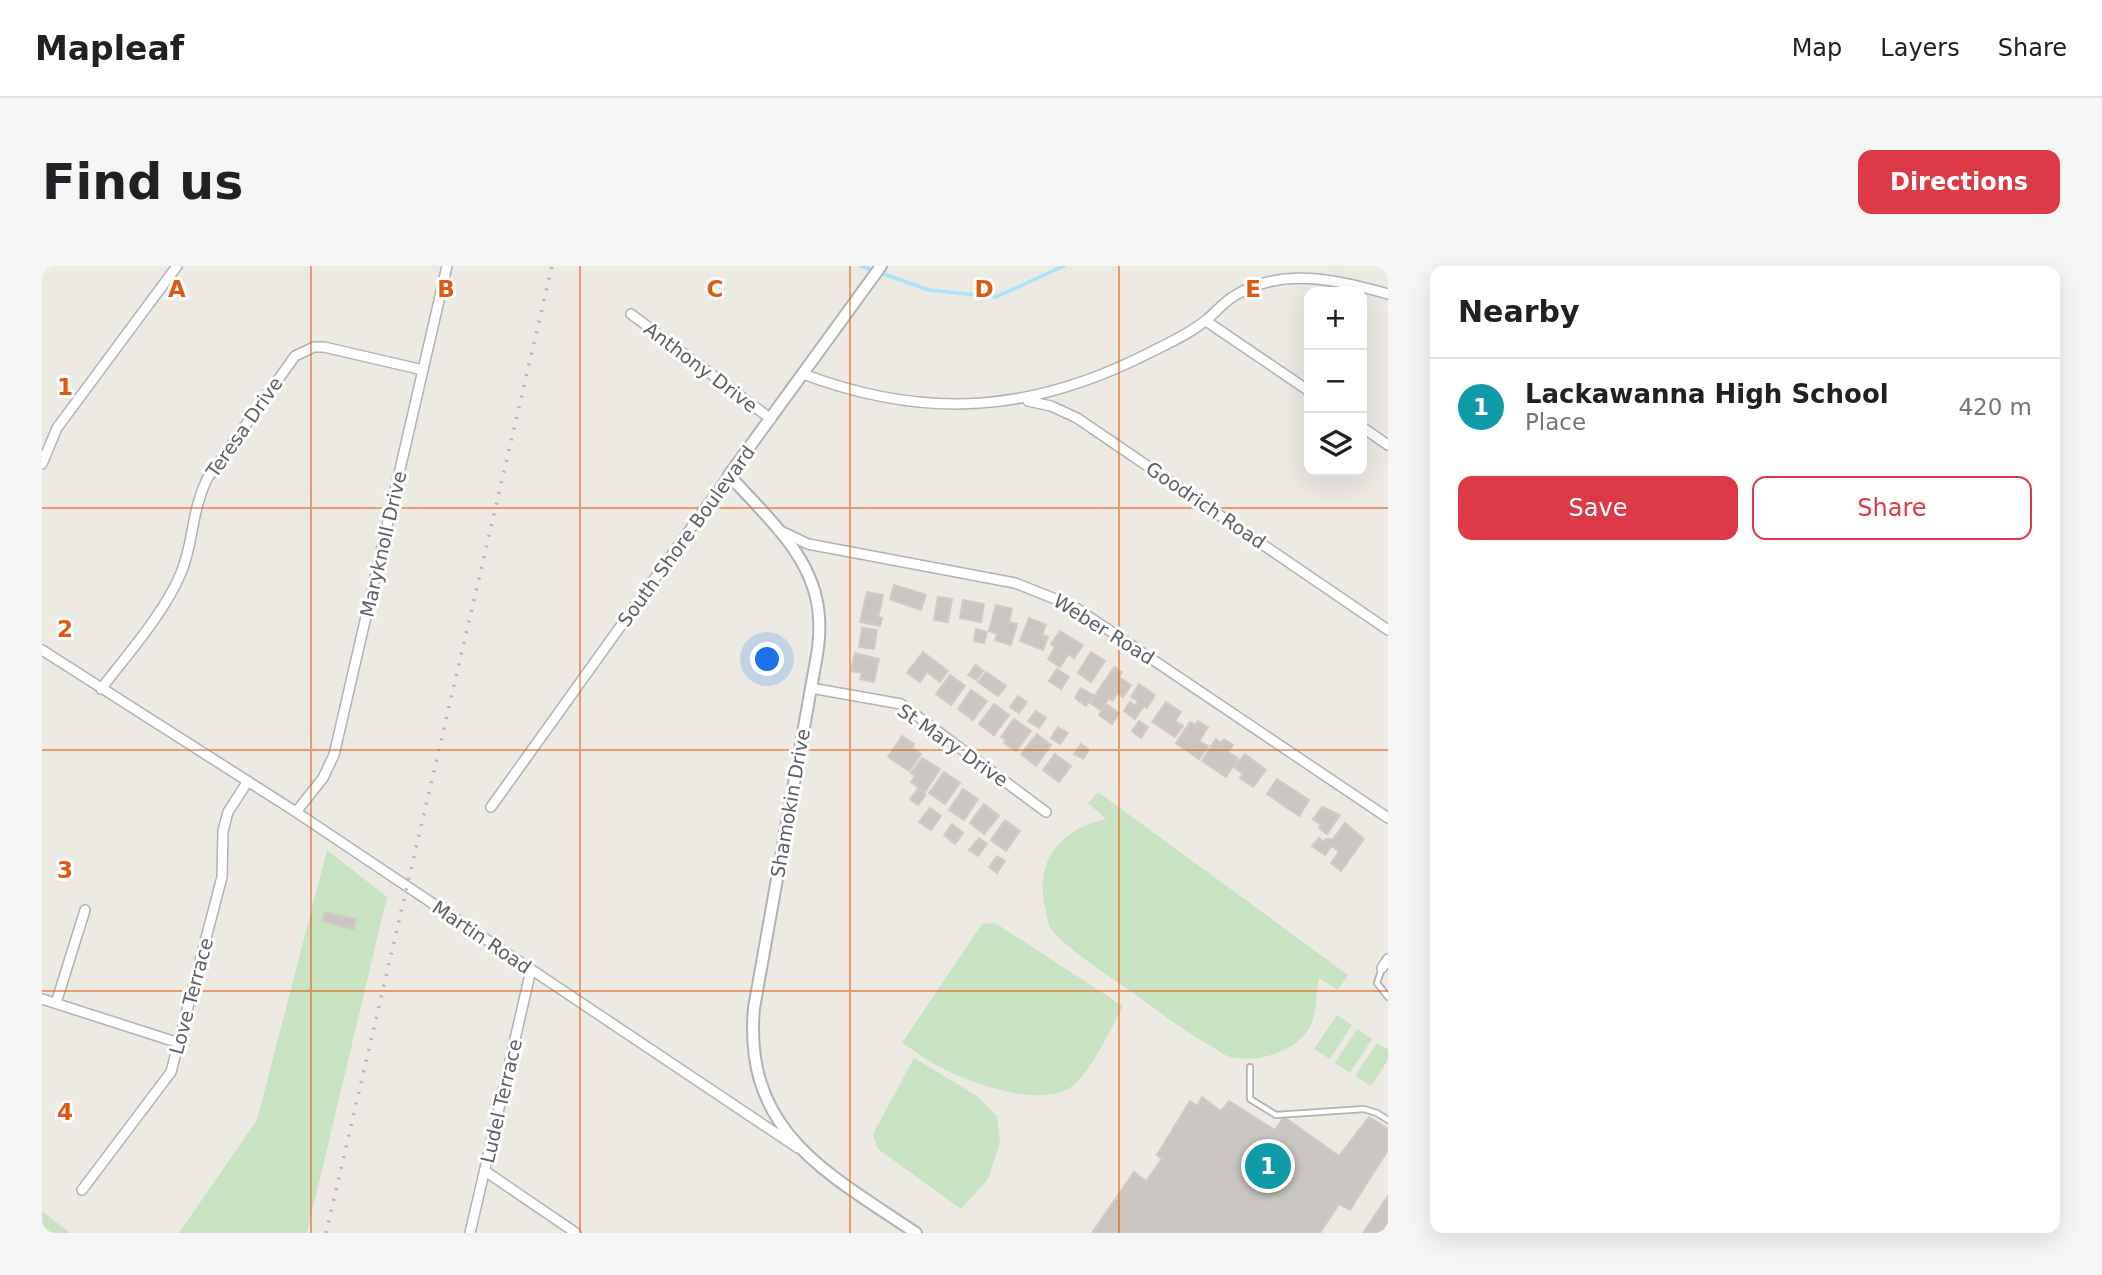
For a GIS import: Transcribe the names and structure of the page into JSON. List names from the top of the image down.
{
  "streets": {
    "street": [
      "Anthony Drive",
      "Teresa Drive",
      "Goodrich Road",
      "South Shore Boulevard",
      "Maryknoll Drive",
      "Weber Road",
      "St Mary Drive",
      "Shamokin Drive",
      "Martin Road",
      "Love Terrace",
      "Ludel Terrace"
    ]
  },
  "crossings": [
    ["Anthony Drive", "South Shore Boulevard"],
    ["Teresa Drive", "Maryknoll Drive"],
    ["Teresa Drive", "Martin Road"],
    ["South Shore Boulevard", "Shamokin Drive"],
    ["Maryknoll Drive", "Martin Road"],
    ["Weber Road", "Shamokin Drive"],
    ["St Mary Drive", "Shamokin Drive"],
    ["Shamokin Drive", "Martin Road"],
    ["Martin Road", "Love Terrace"],
    ["Martin Road", "Ludel Terrace"]
  ],
  "page": {
    "header": "Mapleaf",
    "nav": ["Map", "Layers", "Share"],
    "buttons": [
      "Directions",
      ["Save", "Share"]
    ],
    "title": "Find us",
    "heading": "Nearby",
    "map_buttons": ["+", "−"],
    "list": [
      {
        "mark": "1",
        "name": "Lackawanna High School",
        "note": "Place",
        "value": "420 m"
      }
    ],
    "pins": "1"
  },
  "grid": {
    "columns": [
      "A",
      "B",
      "C",
      "D",
      "E"
    ],
    "rows": [
      "1",
      "2",
      "3",
      "4"
    ]
  }
}
